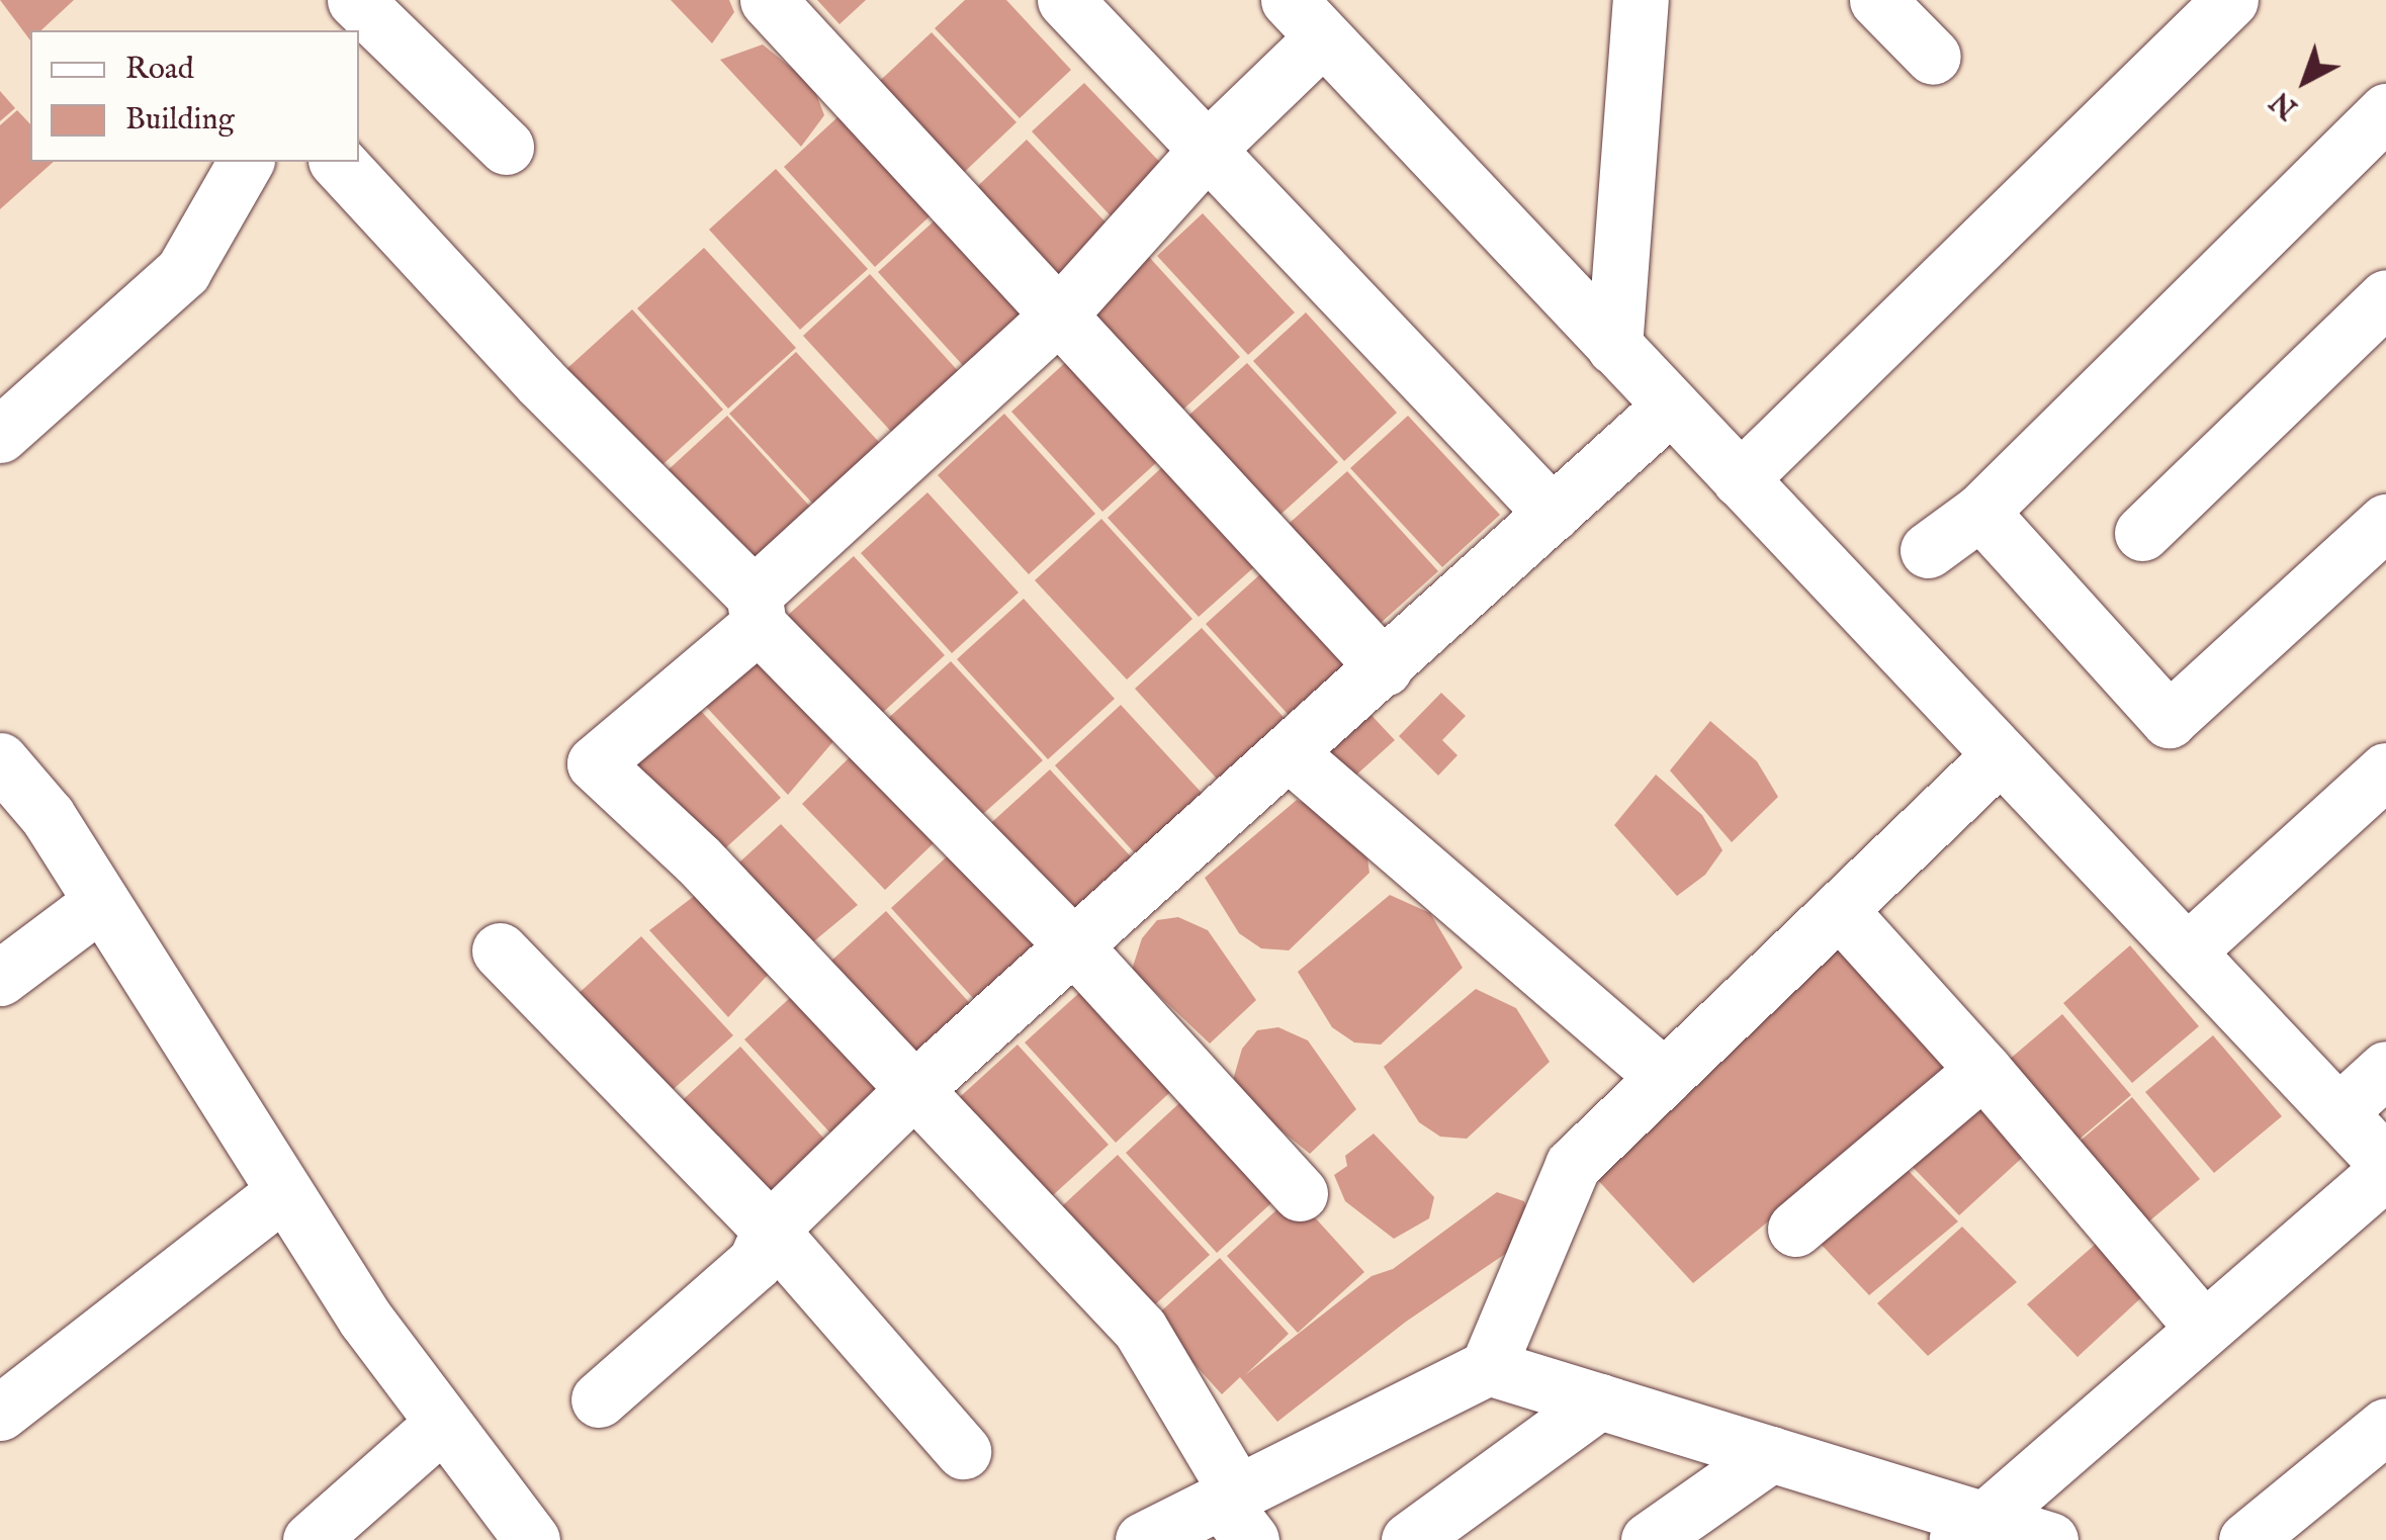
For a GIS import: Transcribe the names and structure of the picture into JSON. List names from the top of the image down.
{
  "legend": ["Road", "Building"],
  "north": "bottom left"
}
